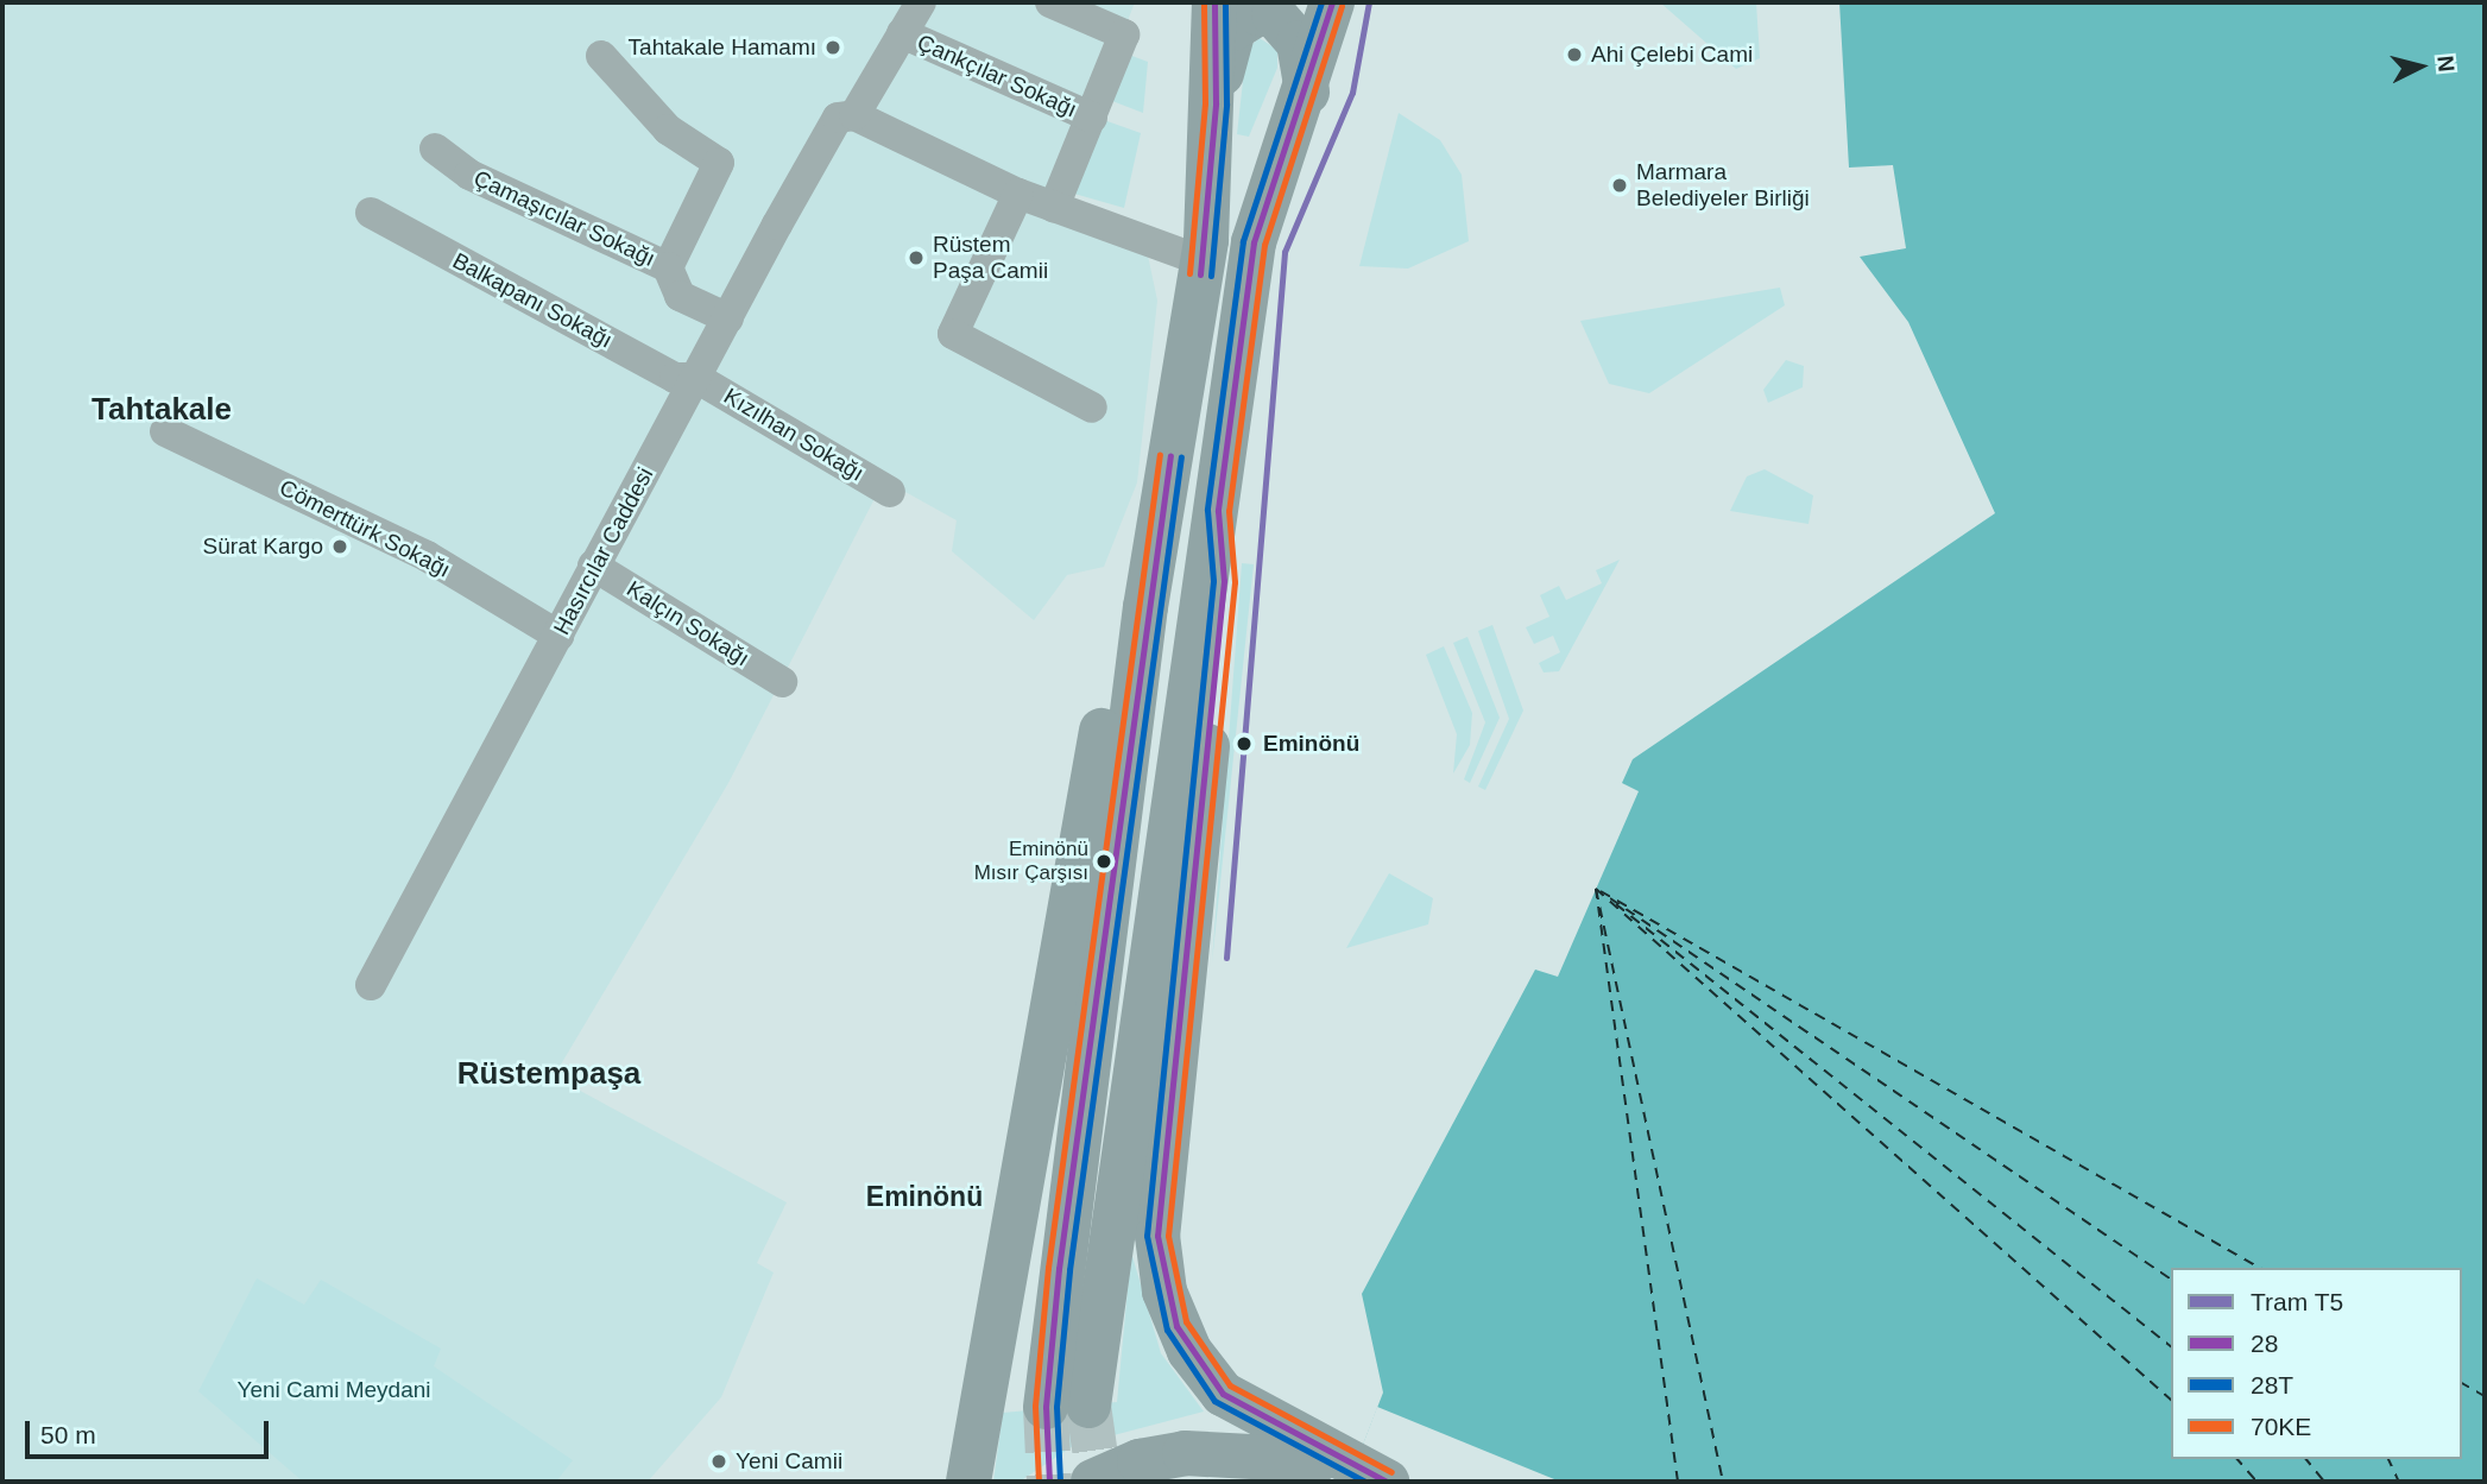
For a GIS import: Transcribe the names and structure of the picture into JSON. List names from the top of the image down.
{
  "streets": {
    "street": [
      "Çankçılar Sokağı",
      "Çamaşıcılar Sokağı",
      "Balkapanı Sokağı",
      "Kızılhan Sokağı",
      "Cömerttürk Sokağı",
      "Hasırcılar Caddesi",
      "Kalçın Sokağı"
    ]
  },
  "crossings": [
    ["Çankçılar Sokağı", "Hasırcılar Caddesi"],
    ["Çamaşıcılar Sokağı", "Hasırcılar Caddesi"],
    ["Balkapanı Sokağı", "Kızılhan Sokağı"],
    ["Balkapanı Sokağı", "Hasırcılar Caddesi"],
    ["Kızılhan Sokağı", "Hasırcılar Caddesi"],
    ["Cömerttürk Sokağı", "Hasırcılar Caddesi"],
    ["Hasırcılar Caddesi", "Kalçın Sokağı"]
  ],
  "districts": ["Tahtakale", "Rüstempaşa", "Eminönü"],
  "parks": ["Yeni Cami Meydani"],
  "places": [
    "Tahtakale Hamamı",
    "Ahi Çelebi Cami",
    "Marmara Belediyeler Birliği",
    "Rüstem Paşa Camii",
    "Sürat Kargo",
    "Eminönü",
    "Eminönü Mısır Çarşısı",
    "Yeni Camii"
  ],
  "lines": [
    "tram line T5",
    "transit line 28",
    "transit line 28T",
    "transit line 70KE"
  ],
  "legend": [
    "Tram T5",
    "28",
    "28T",
    "70KE"
  ],
  "scale_bar": "50 m",
  "north": "right"
}
